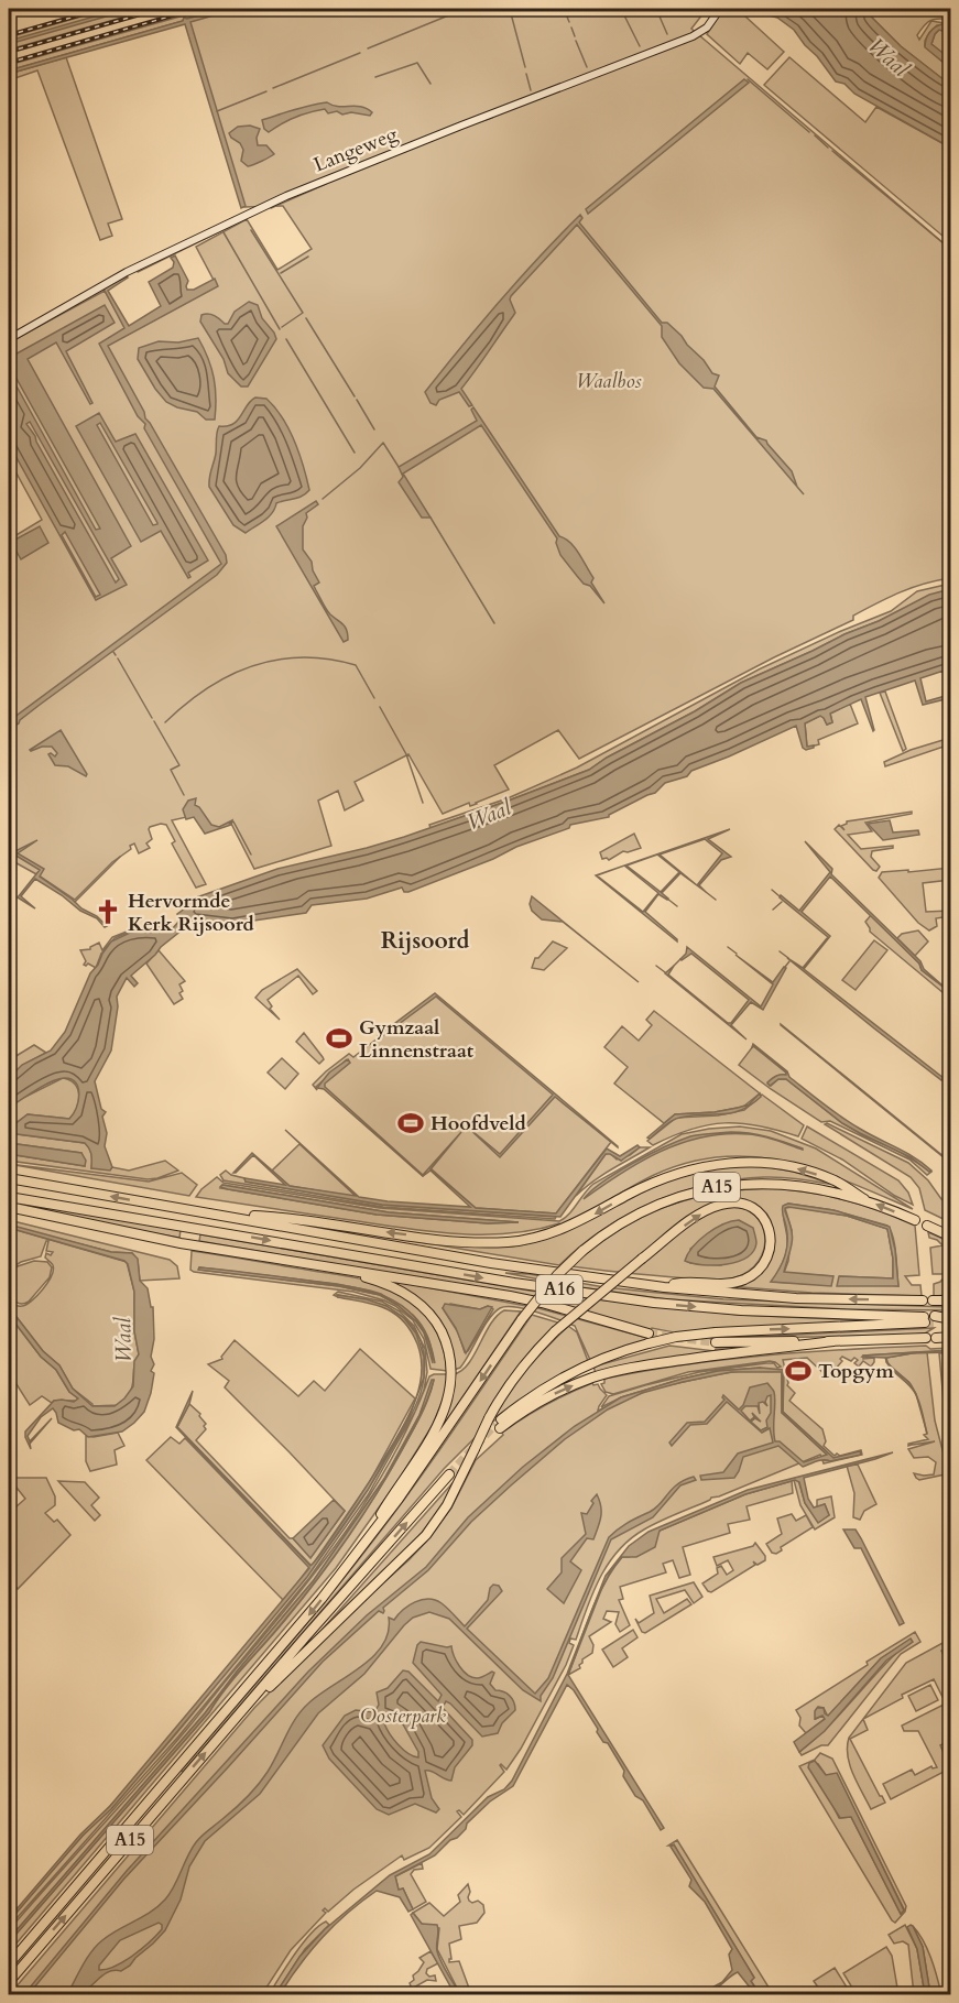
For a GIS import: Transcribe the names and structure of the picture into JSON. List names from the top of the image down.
{
  "streets": {
    "highway": ["A15", "A16"],
    "main road": ["Langeweg"]
  },
  "crossings": [
    ["A15", "A16"]
  ],
  "districts": ["Rijsoord"],
  "water": ["Waal"],
  "parks": ["Waalbos", "Oosterpark"],
  "places": {
    "church": ["Hervormde Kerk Rijsoord"],
    "sports": ["Gymzaal Linnenstraat", "Hoofdveld", "Topgym"]
  }
}
